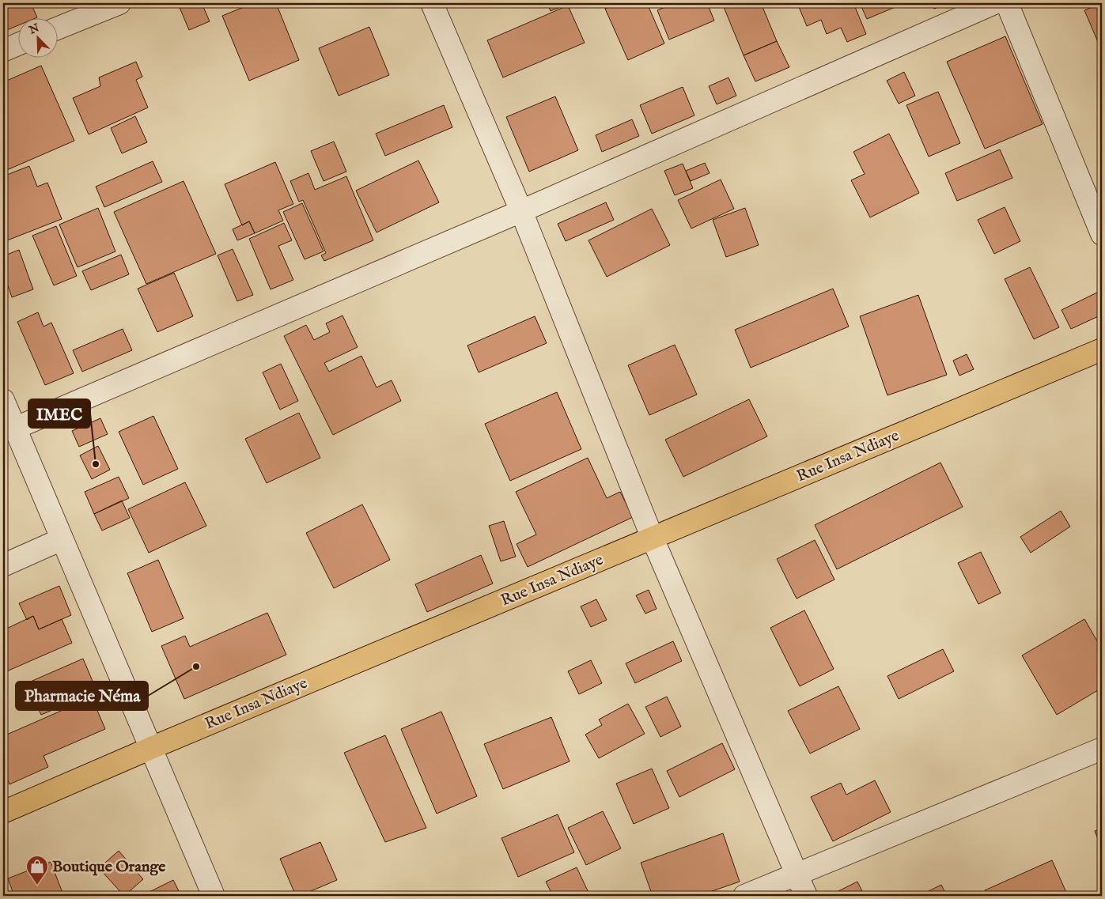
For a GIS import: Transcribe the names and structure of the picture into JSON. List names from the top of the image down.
{
  "streets": {
    "main road": ["Rue Insa Ndiaye"]
  },
  "places": {
    "other": ["IMEC", "Pharmacie Néma"],
    "shop": ["Boutique Orange"]
  },
  "north": "top left"
}
